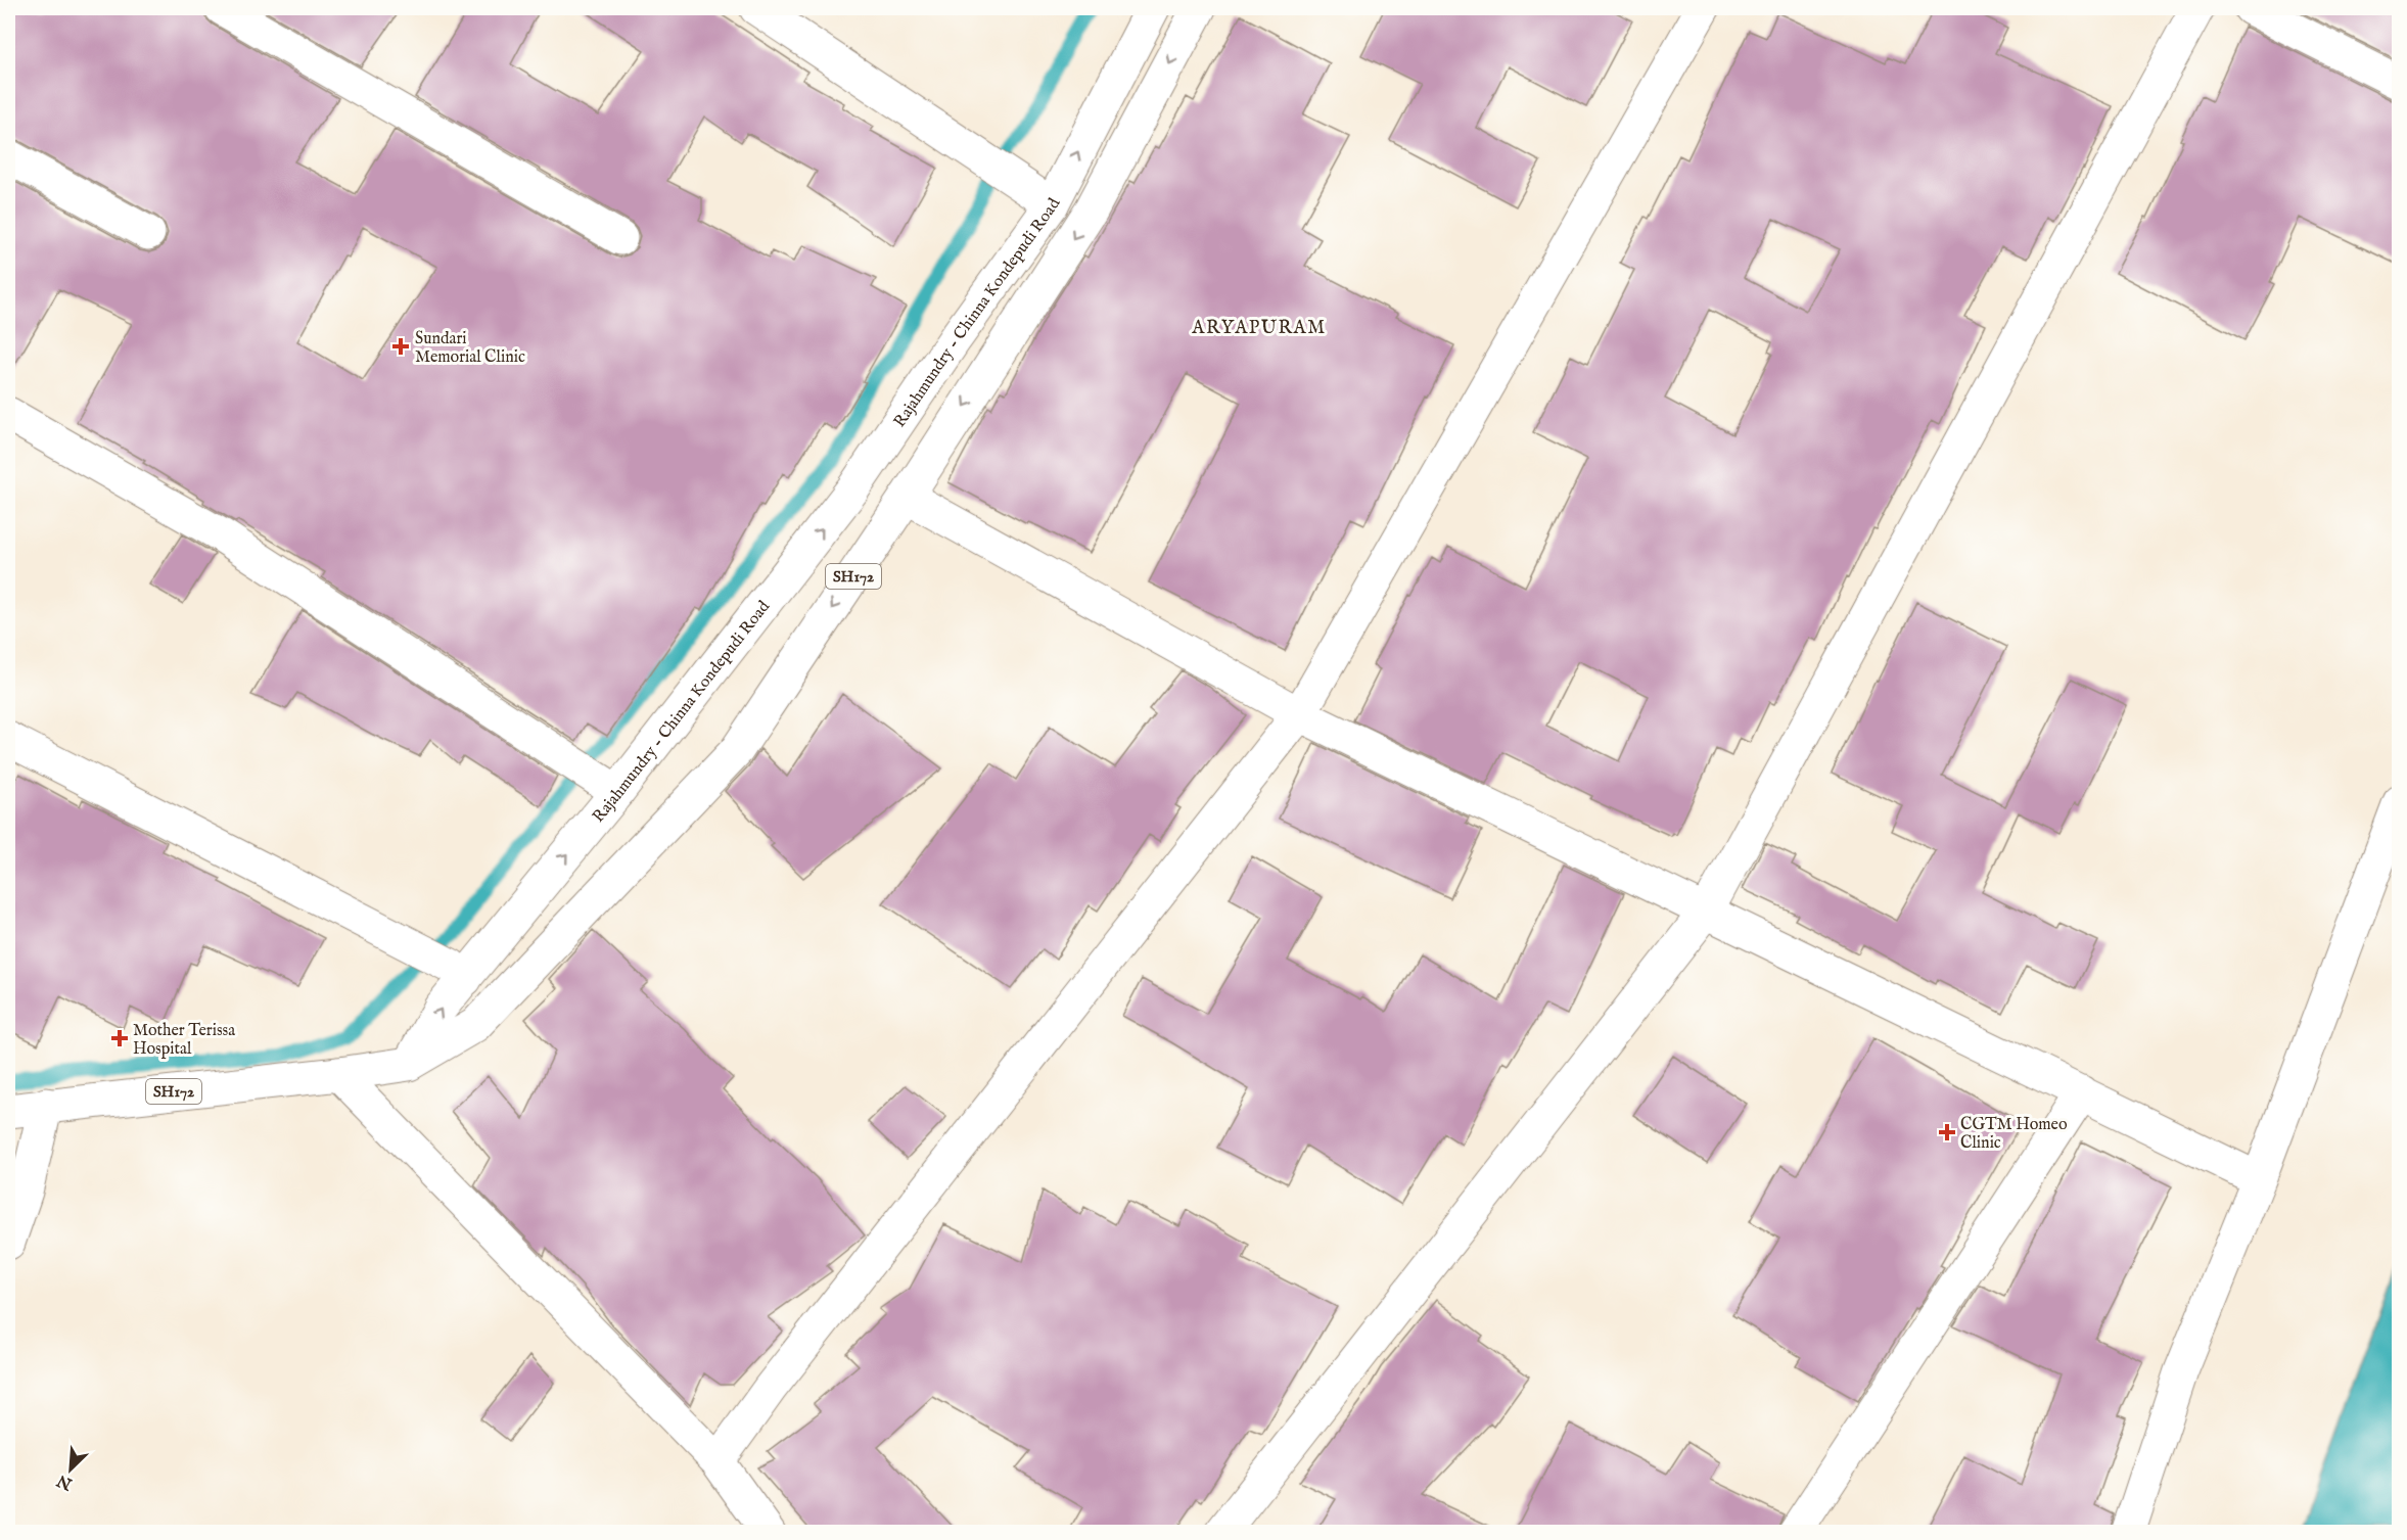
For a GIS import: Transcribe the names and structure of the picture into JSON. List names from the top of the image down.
{
  "streets": {
    "street": ["Rajahmundry - Chinna Kondepudi Road", "SH172"]
  },
  "crossings": [
    ["Rajahmundry - Chinna Kondepudi Road", "SH172"]
  ],
  "districts": ["ARYAPURAM"],
  "places": {
    "health": ["Sundari Memorial Clinic", "Mother Terissa Hospital", "CGTM Homeo Clinic"]
  },
  "north": "bottom left"
}
